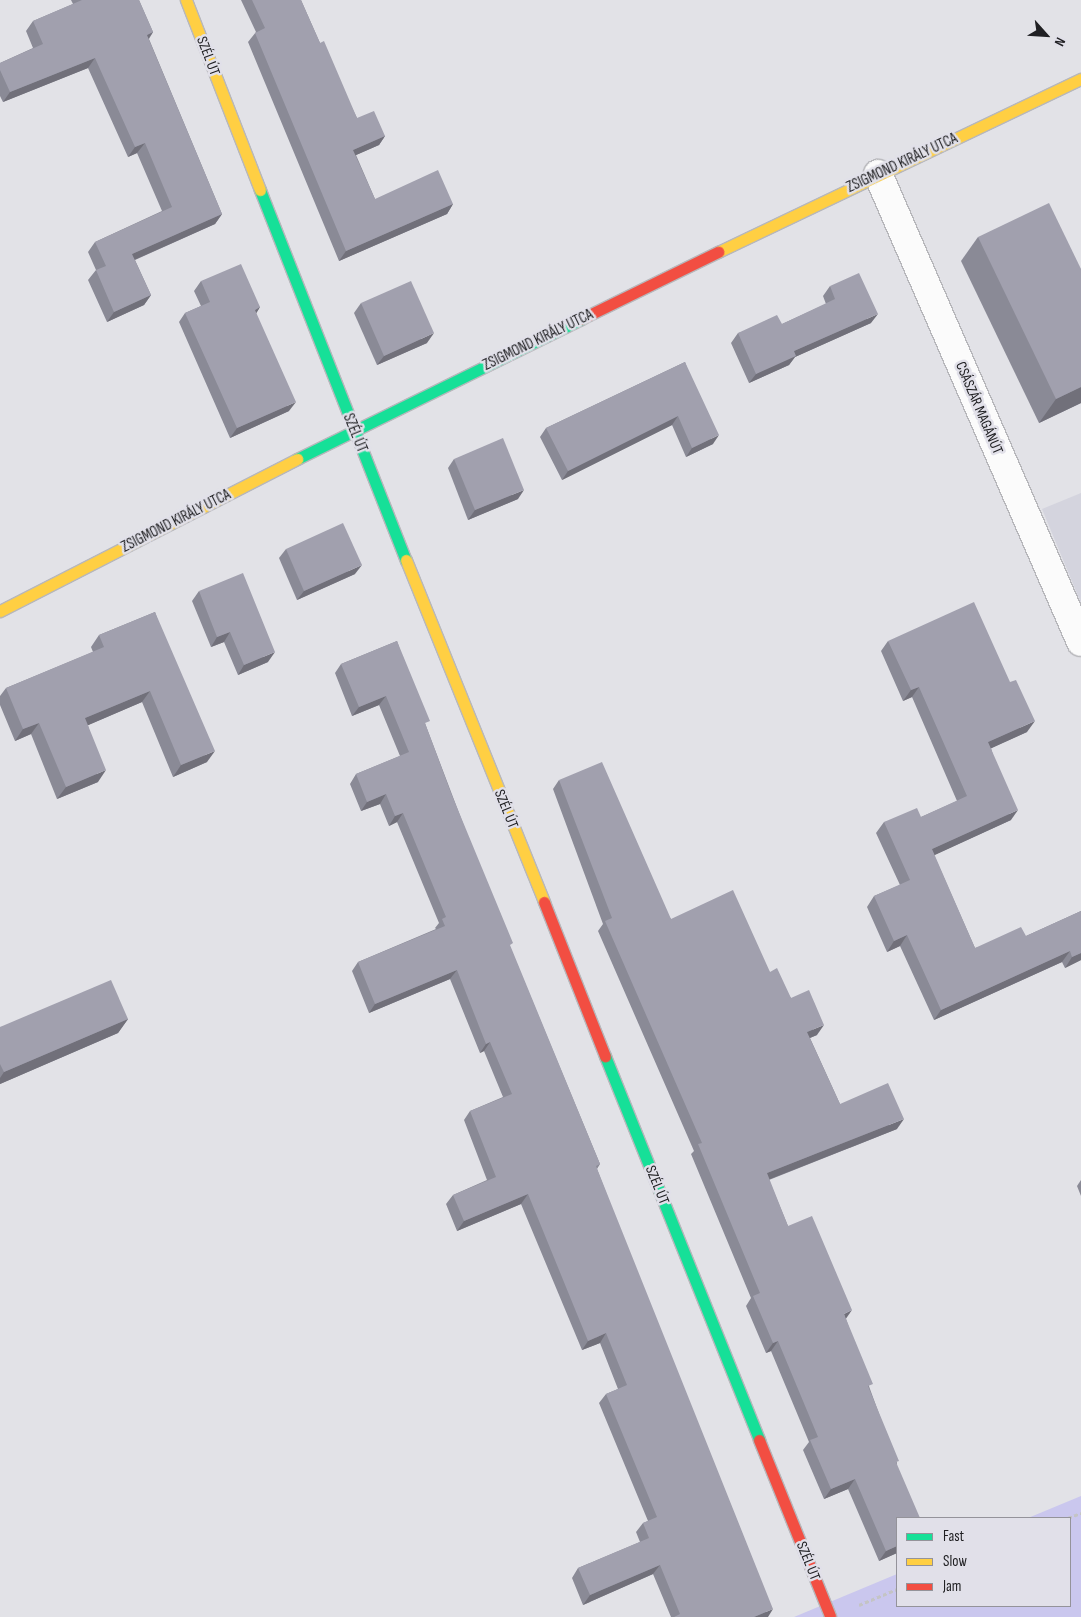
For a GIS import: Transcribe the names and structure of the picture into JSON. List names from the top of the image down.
{
  "streets": {
    "street": ["SZÉL ÚT", "ZSIGMOND KIRÁLY UTCA", "CSÁSZÁR MAGÁNÚT"]
  },
  "crossings": [
    ["SZÉL ÚT", "ZSIGMOND KIRÁLY UTCA"],
    ["ZSIGMOND KIRÁLY UTCA", "CSÁSZÁR MAGÁNÚT"]
  ],
  "legend": ["Fast", "Slow", "Jam"],
  "north": "bottom right"
}
